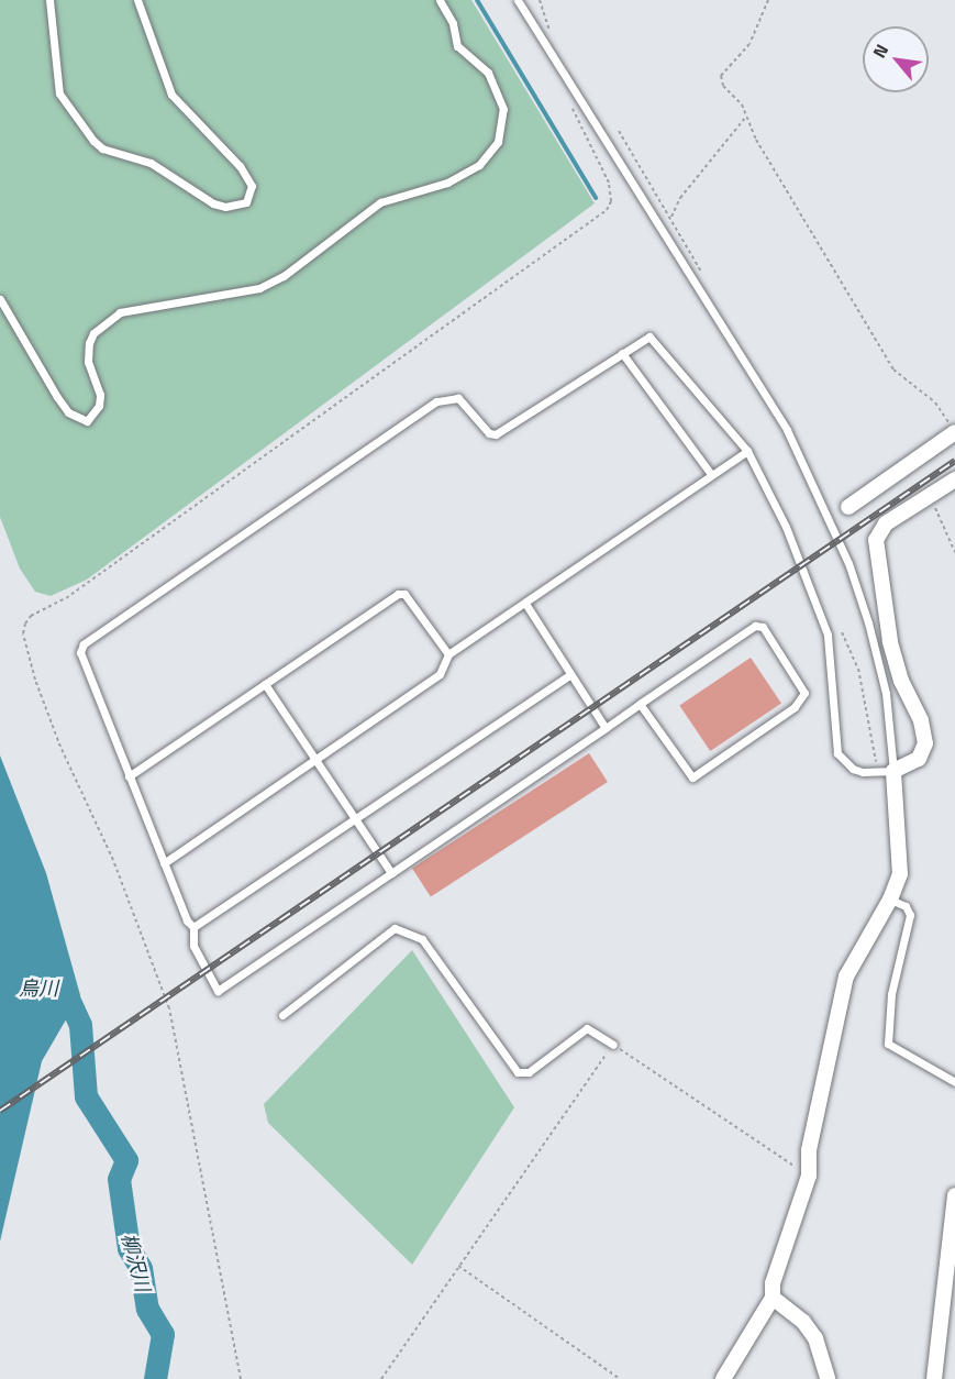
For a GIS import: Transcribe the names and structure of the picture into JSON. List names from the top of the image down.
{
  "water": ["烏川", "柳沢川"],
  "north": "top left"
}
